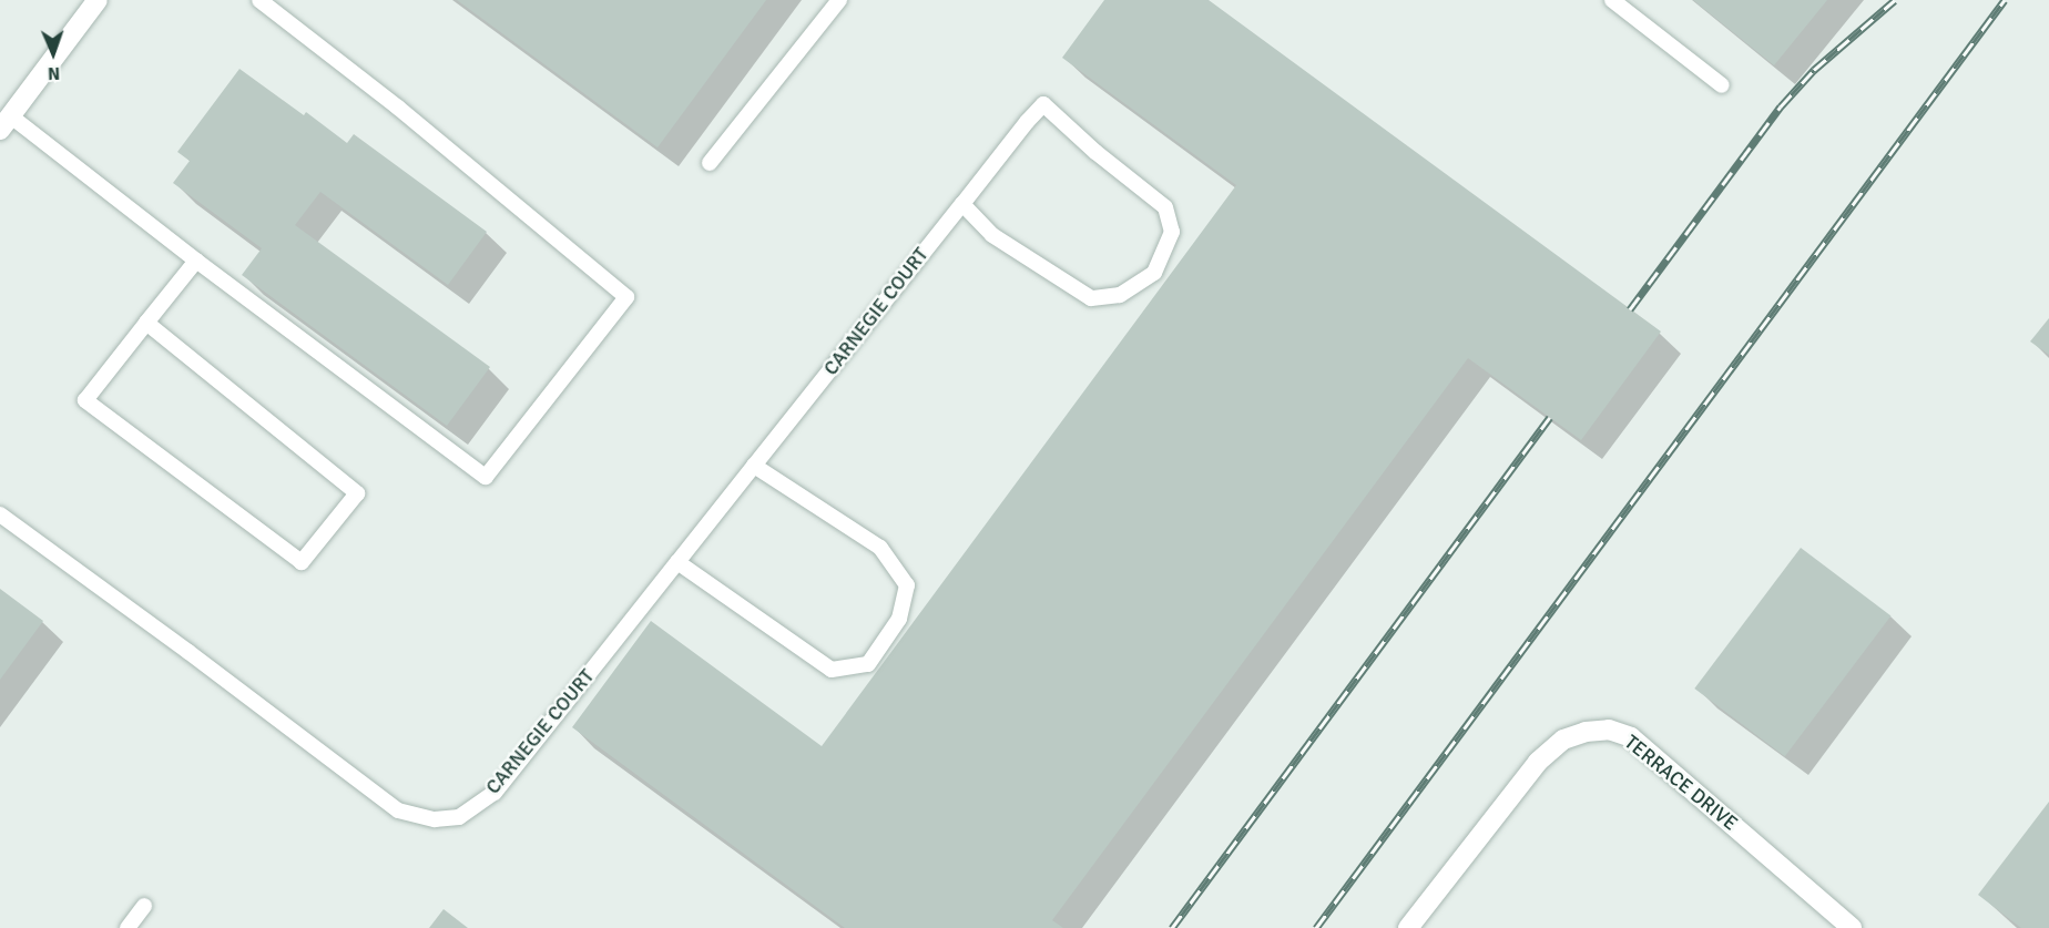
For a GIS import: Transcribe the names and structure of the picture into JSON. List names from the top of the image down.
{
  "streets": {
    "street": ["TERRACE DRIVE"],
    "lane": ["CARNEGIE COURT"]
  },
  "north": "bottom"
}
